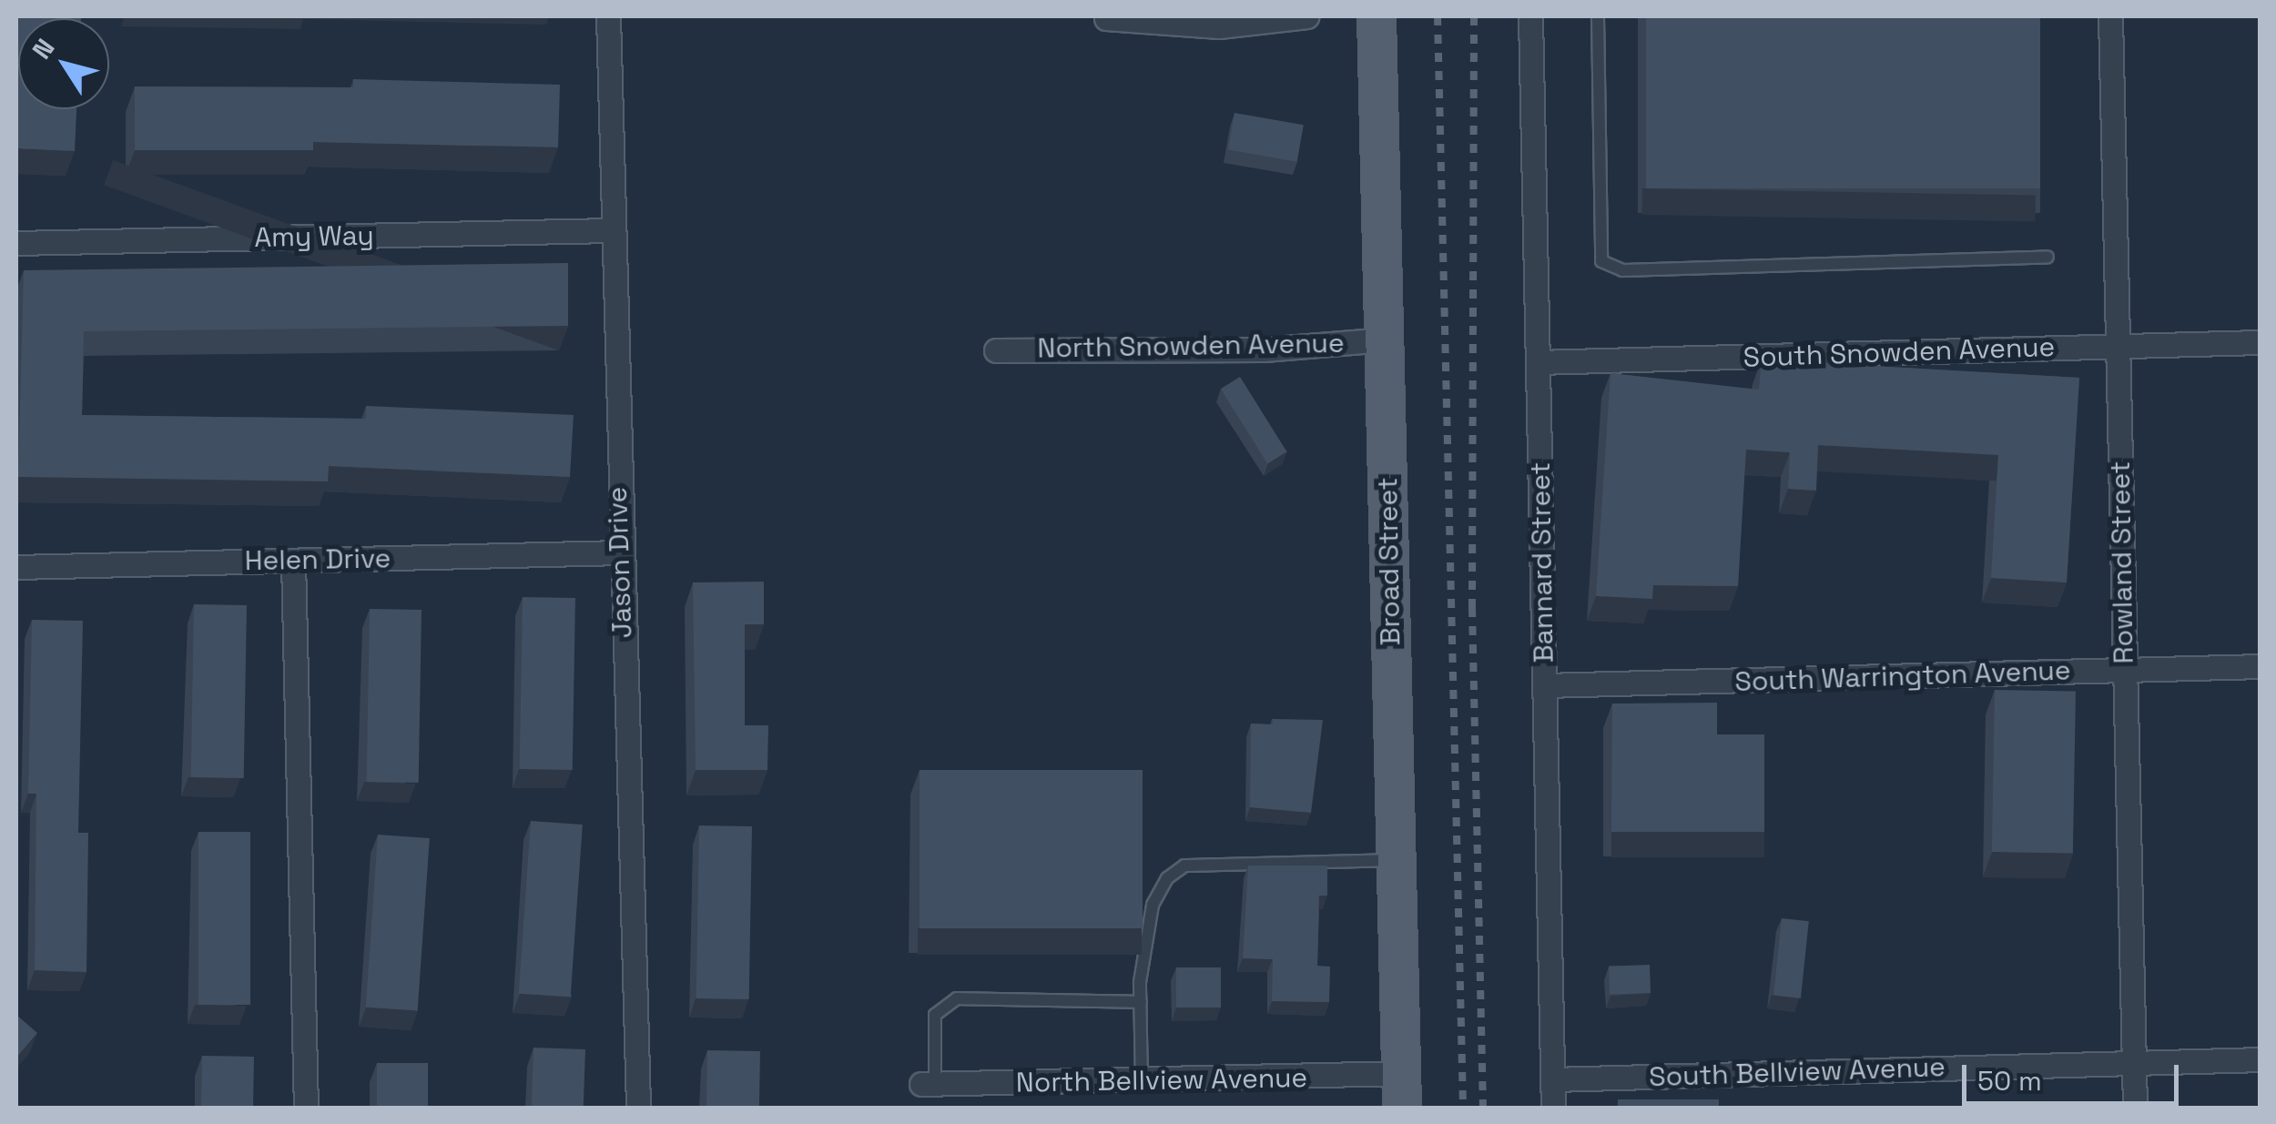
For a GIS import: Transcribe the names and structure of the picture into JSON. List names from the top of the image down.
{
  "streets": {
    "main road": ["Broad Street"],
    "street": [
      "Amy Way",
      "North Snowden Avenue",
      "South Snowden Avenue",
      "Helen Drive",
      "Jason Drive",
      "Bannard Street",
      "Rowland Street",
      "South Warrington Avenue",
      "South Bellview Avenue",
      "North Bellview Avenue"
    ]
  },
  "crossings": [
    ["Amy Way", "Jason Drive"],
    ["North Snowden Avenue", "Broad Street"],
    ["South Snowden Avenue", "Bannard Street"],
    ["South Snowden Avenue", "Rowland Street"],
    ["Helen Drive", "Jason Drive"],
    ["Broad Street", "North Bellview Avenue"],
    ["Bannard Street", "South Warrington Avenue"],
    ["Bannard Street", "South Bellview Avenue"],
    ["Rowland Street", "South Warrington Avenue"],
    ["Rowland Street", "South Bellview Avenue"]
  ],
  "scale_bar": "50 m",
  "north": "top left"
}
